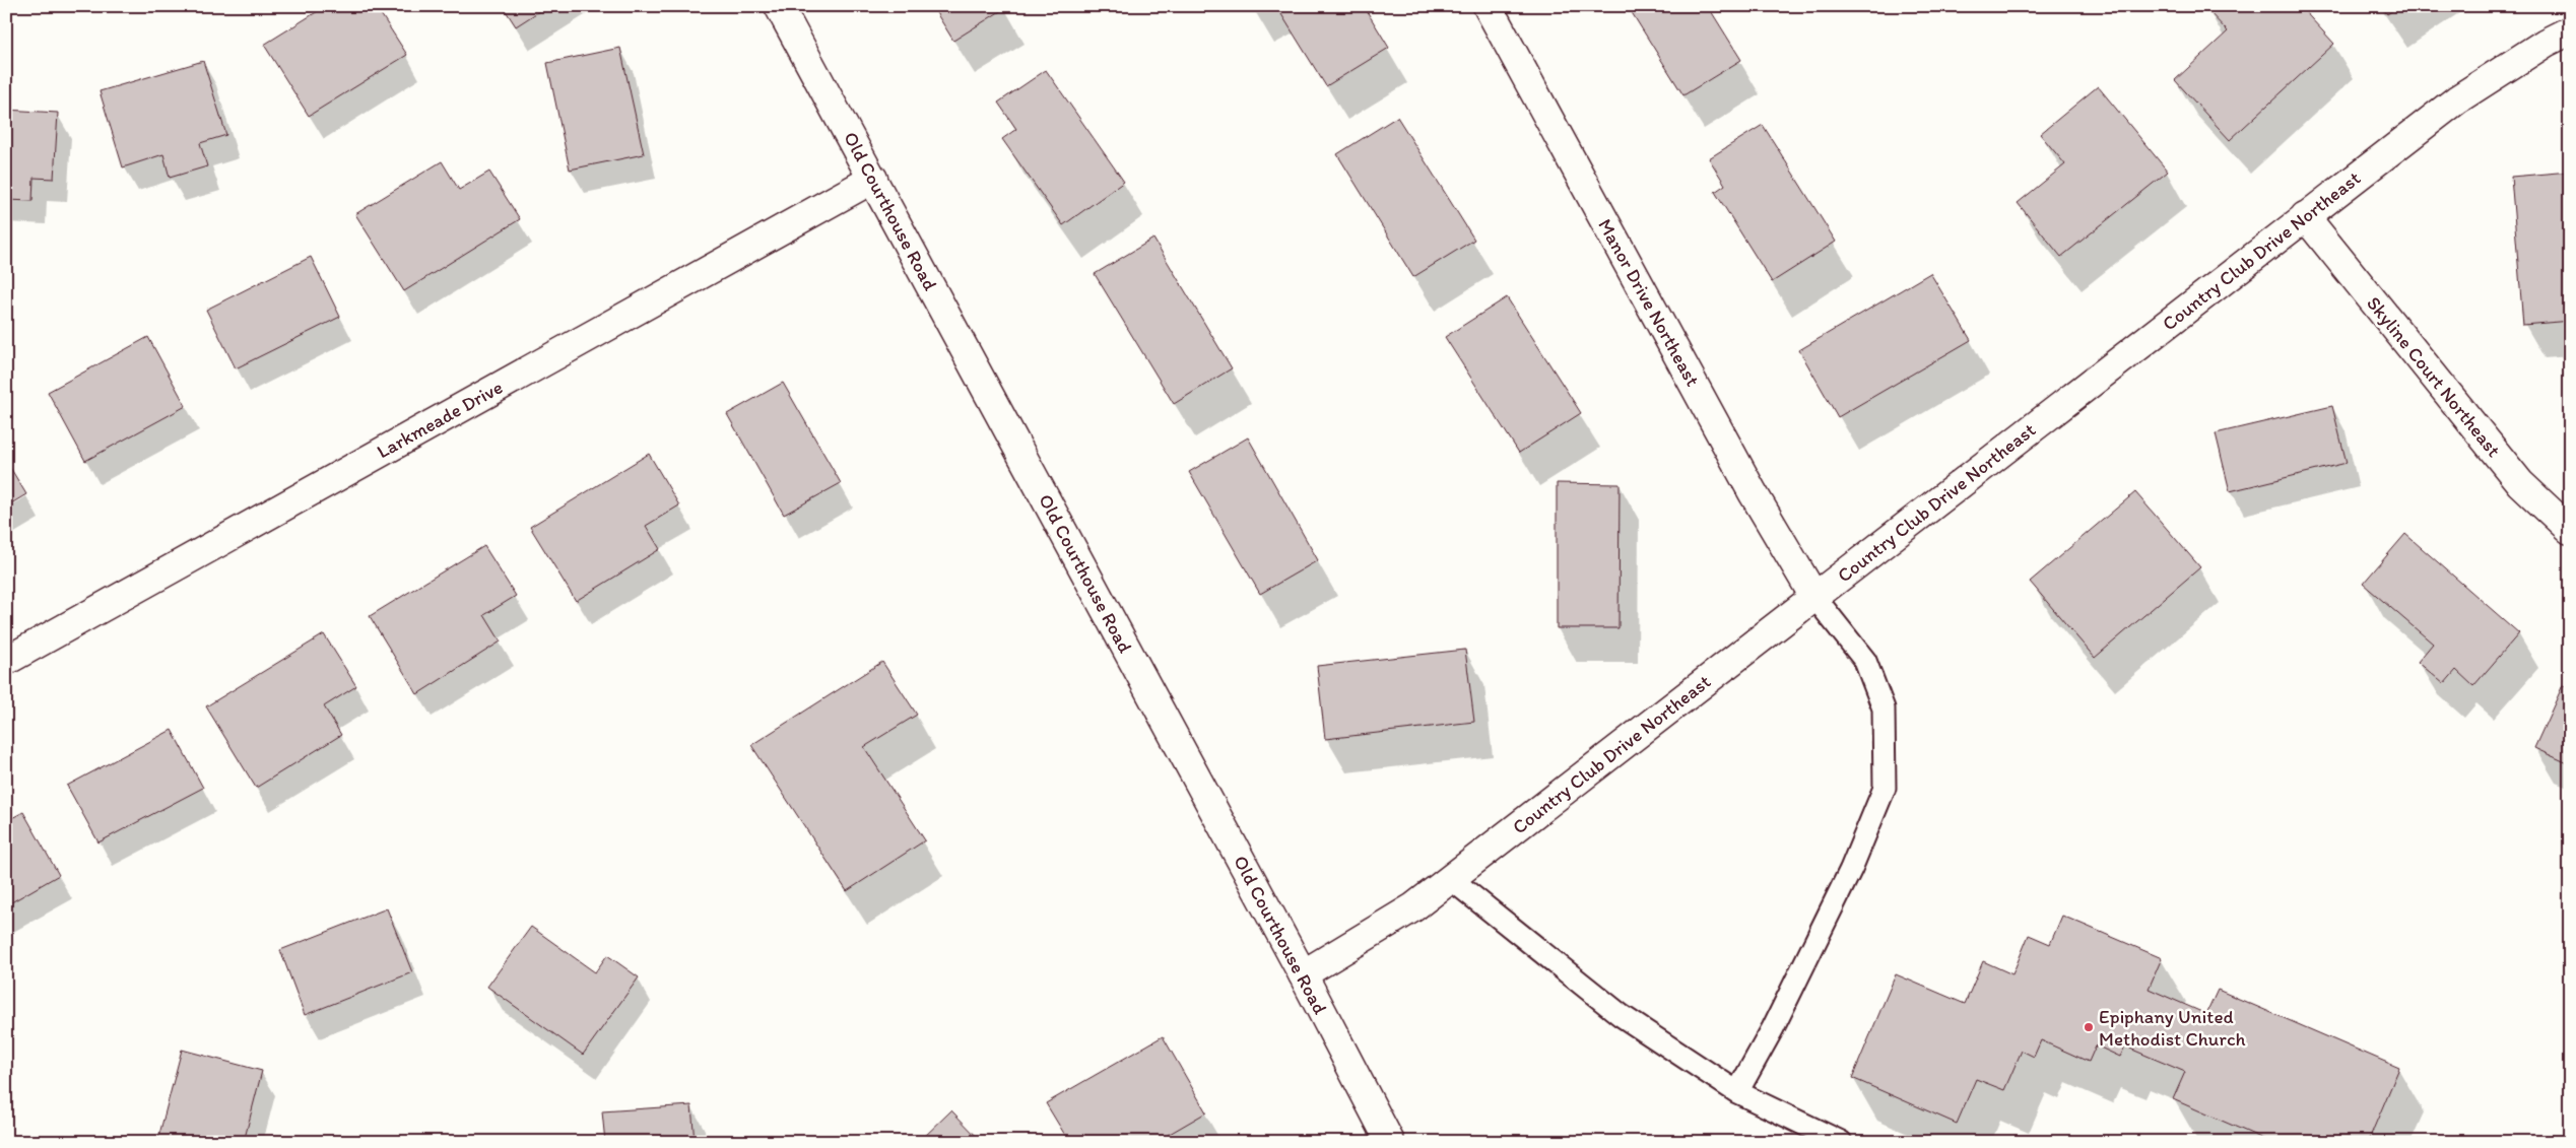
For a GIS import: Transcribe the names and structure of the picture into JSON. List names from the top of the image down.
{
  "streets": {
    "street": [
      "Old Courthouse Road",
      "Country Club Drive Northeast",
      "Manor Drive Northeast",
      "Skyline Court Northeast",
      "Larkmeade Drive"
    ]
  },
  "crossings": [
    ["Old Courthouse Road", "Country Club Drive Northeast"],
    ["Old Courthouse Road", "Larkmeade Drive"],
    ["Country Club Drive Northeast", "Manor Drive Northeast"],
    ["Country Club Drive Northeast", "Skyline Court Northeast"]
  ],
  "places": ["Epiphany United Methodist Church"]
}
